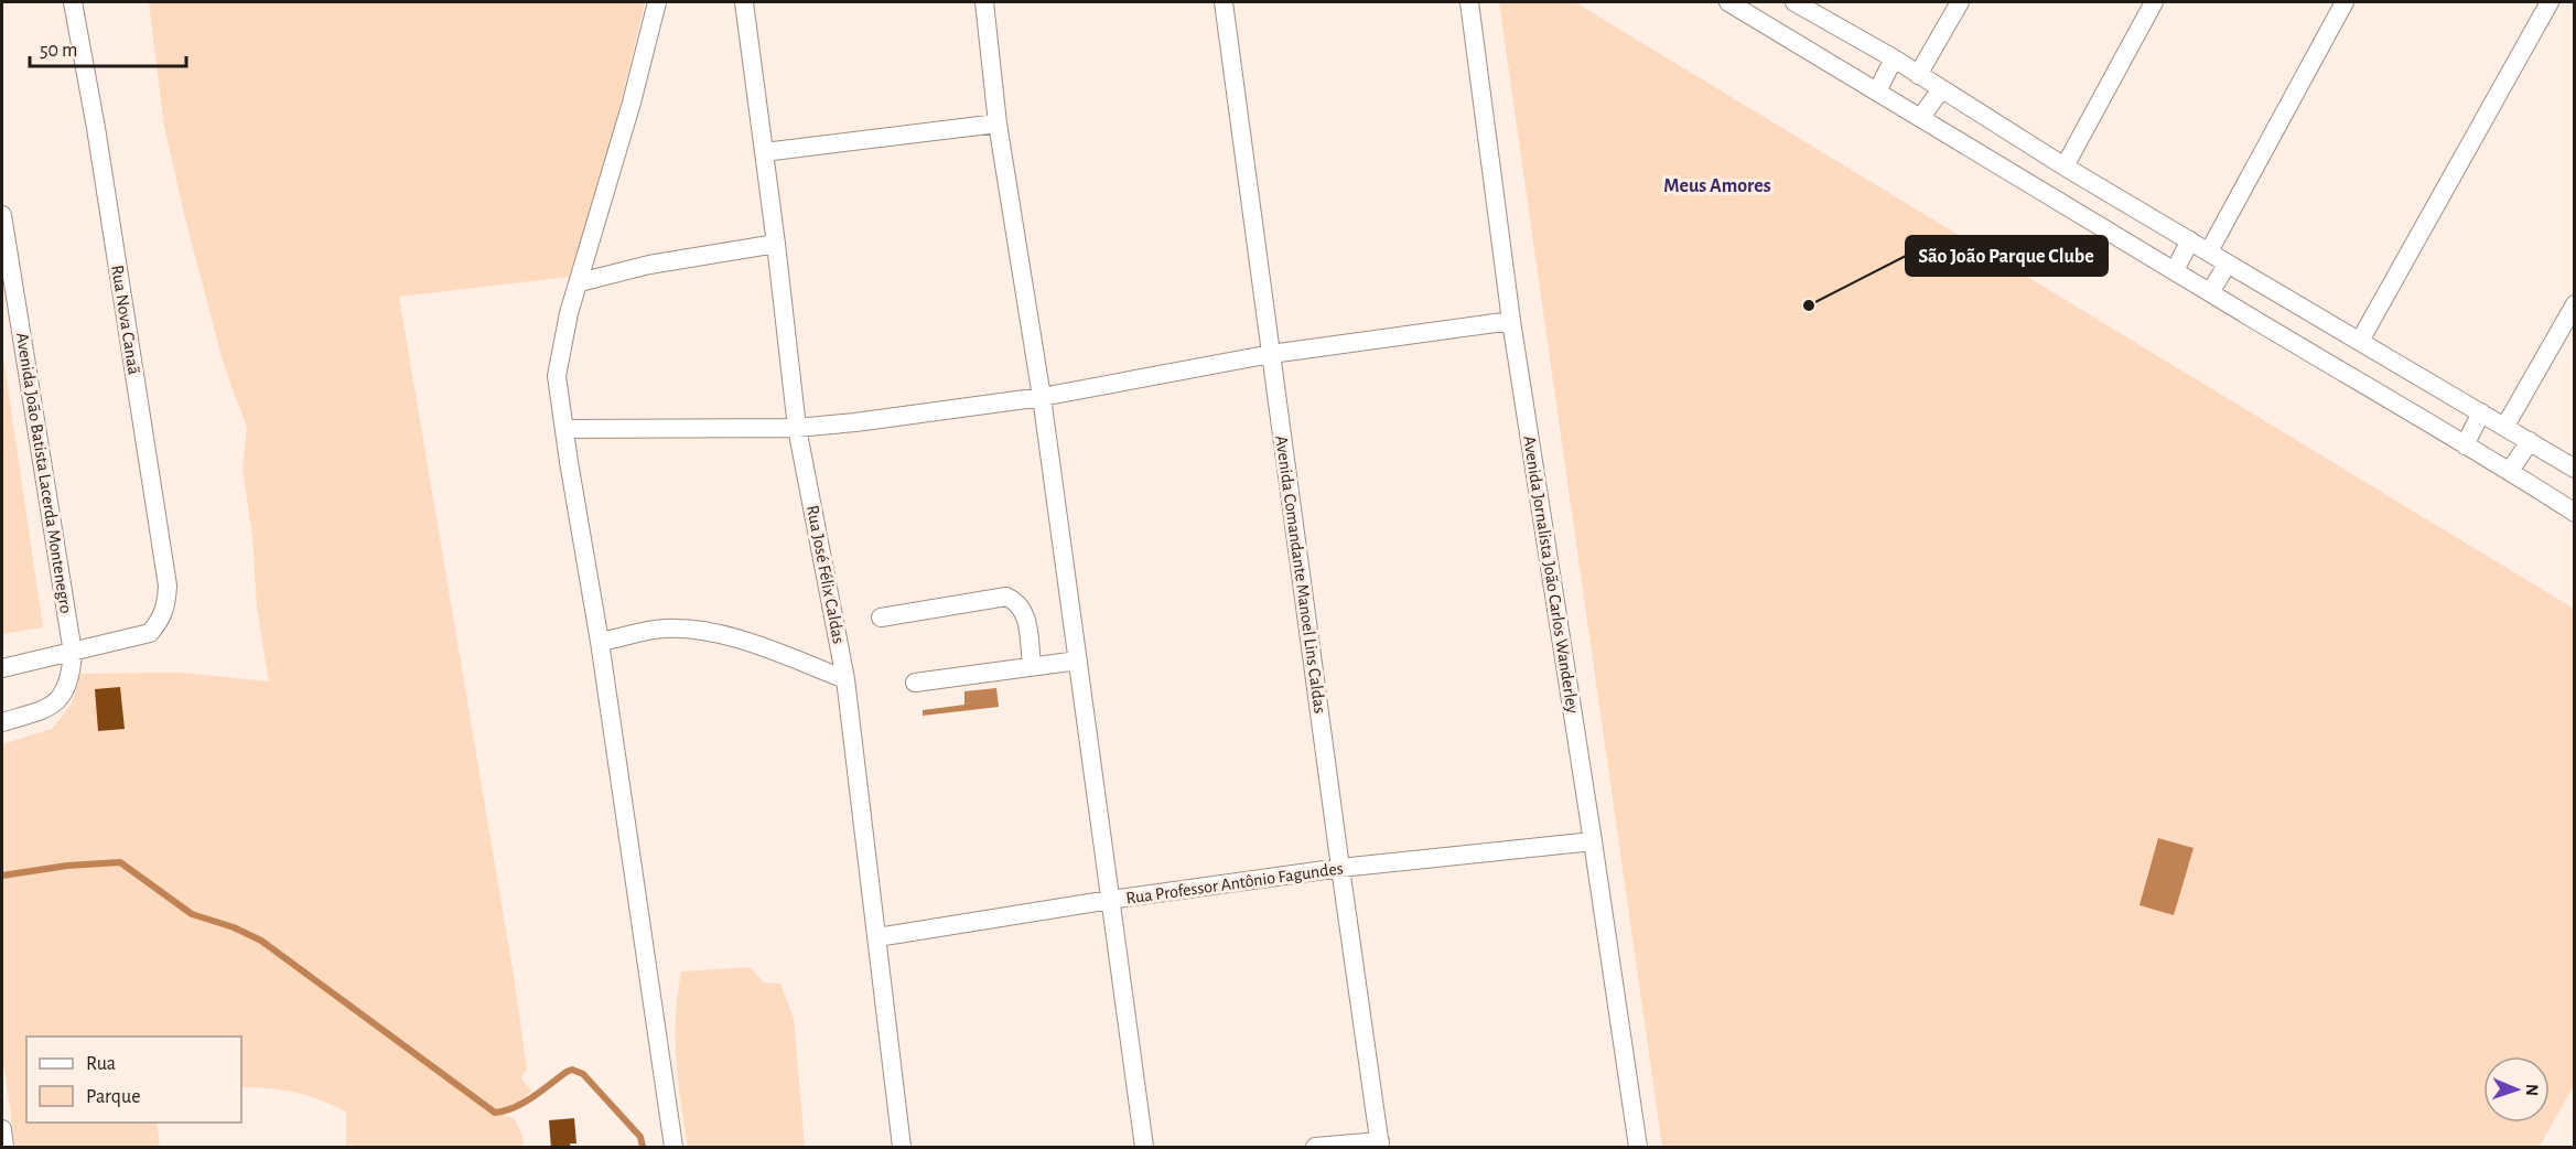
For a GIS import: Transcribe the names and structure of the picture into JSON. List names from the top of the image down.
{
  "streets": {
    "street": [
      "Rua Nova Canaã",
      "Avenida João Batista Lacerda Montenegro",
      "Rua José Félix Caldas",
      "Avenida Comandante Manoel Lins Caldas",
      "Avenida Jornalista João Carlos Wanderley",
      "Rua Professor Antônio Fagundes"
    ]
  },
  "crossings": [
    ["Rua Nova Canaã", "Avenida João Batista Lacerda Montenegro"],
    ["Rua José Félix Caldas", "Rua Professor Antônio Fagundes"],
    ["Avenida Comandante Manoel Lins Caldas", "Rua Professor Antônio Fagundes"],
    ["Avenida Jornalista João Carlos Wanderley", "Rua Professor Antônio Fagundes"]
  ],
  "districts": ["Meus Amores"],
  "places": ["São João Parque Clube"],
  "legend": ["Rua", "Parque"],
  "scale_bar": "50 m",
  "north": "right"
}
